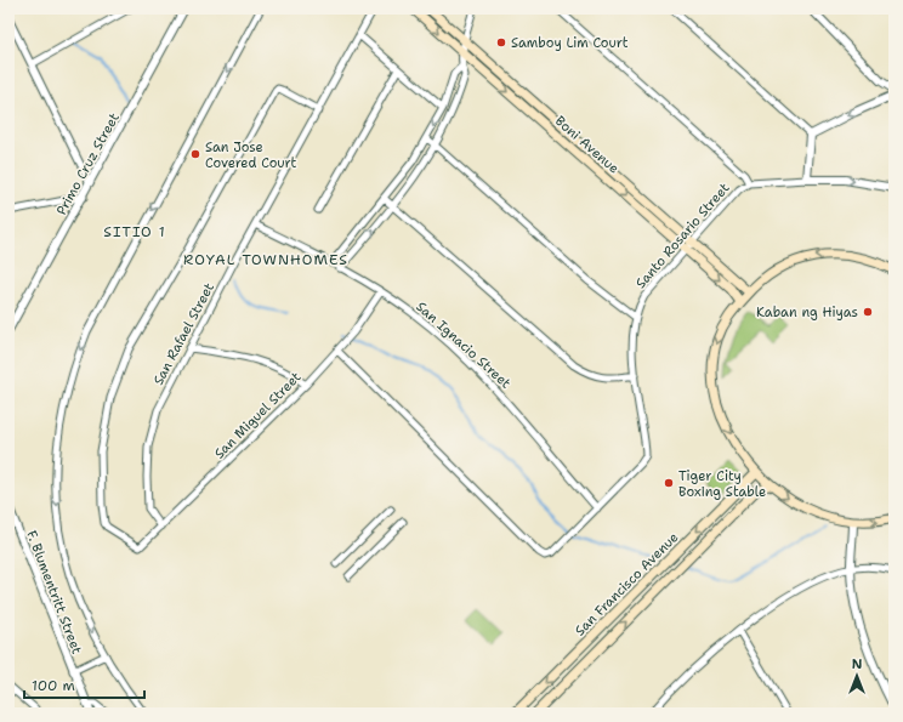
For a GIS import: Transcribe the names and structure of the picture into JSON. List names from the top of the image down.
{
  "streets": {
    "main road": ["Boni Avenue", "San Francisco Avenue"],
    "street": [
      "Primo Cruz Street",
      "Santo Rosario Street",
      "San Rafael Street",
      "San Ignacio Street",
      "San Miguel Street",
      "F. Blumentritt Street"
    ]
  },
  "crossings": [
    ["Boni Avenue", "Santo Rosario Street"],
    ["Santo Rosario Street", "San Ignacio Street"],
    ["Santo Rosario Street", "San Miguel Street"],
    ["San Rafael Street", "San Ignacio Street"],
    ["San Rafael Street", "San Miguel Street"],
    ["San Ignacio Street", "San Miguel Street"]
  ],
  "districts": ["SITIO 1", "ROYAL TOWNHOMES"],
  "places": [
    "Samboy Lim Court",
    "San Jose Covered Court",
    "Kaban ng Hiyas",
    "Tiger City Boxing Stable"
  ],
  "scale_bar": "100 m",
  "north": "top"
}
